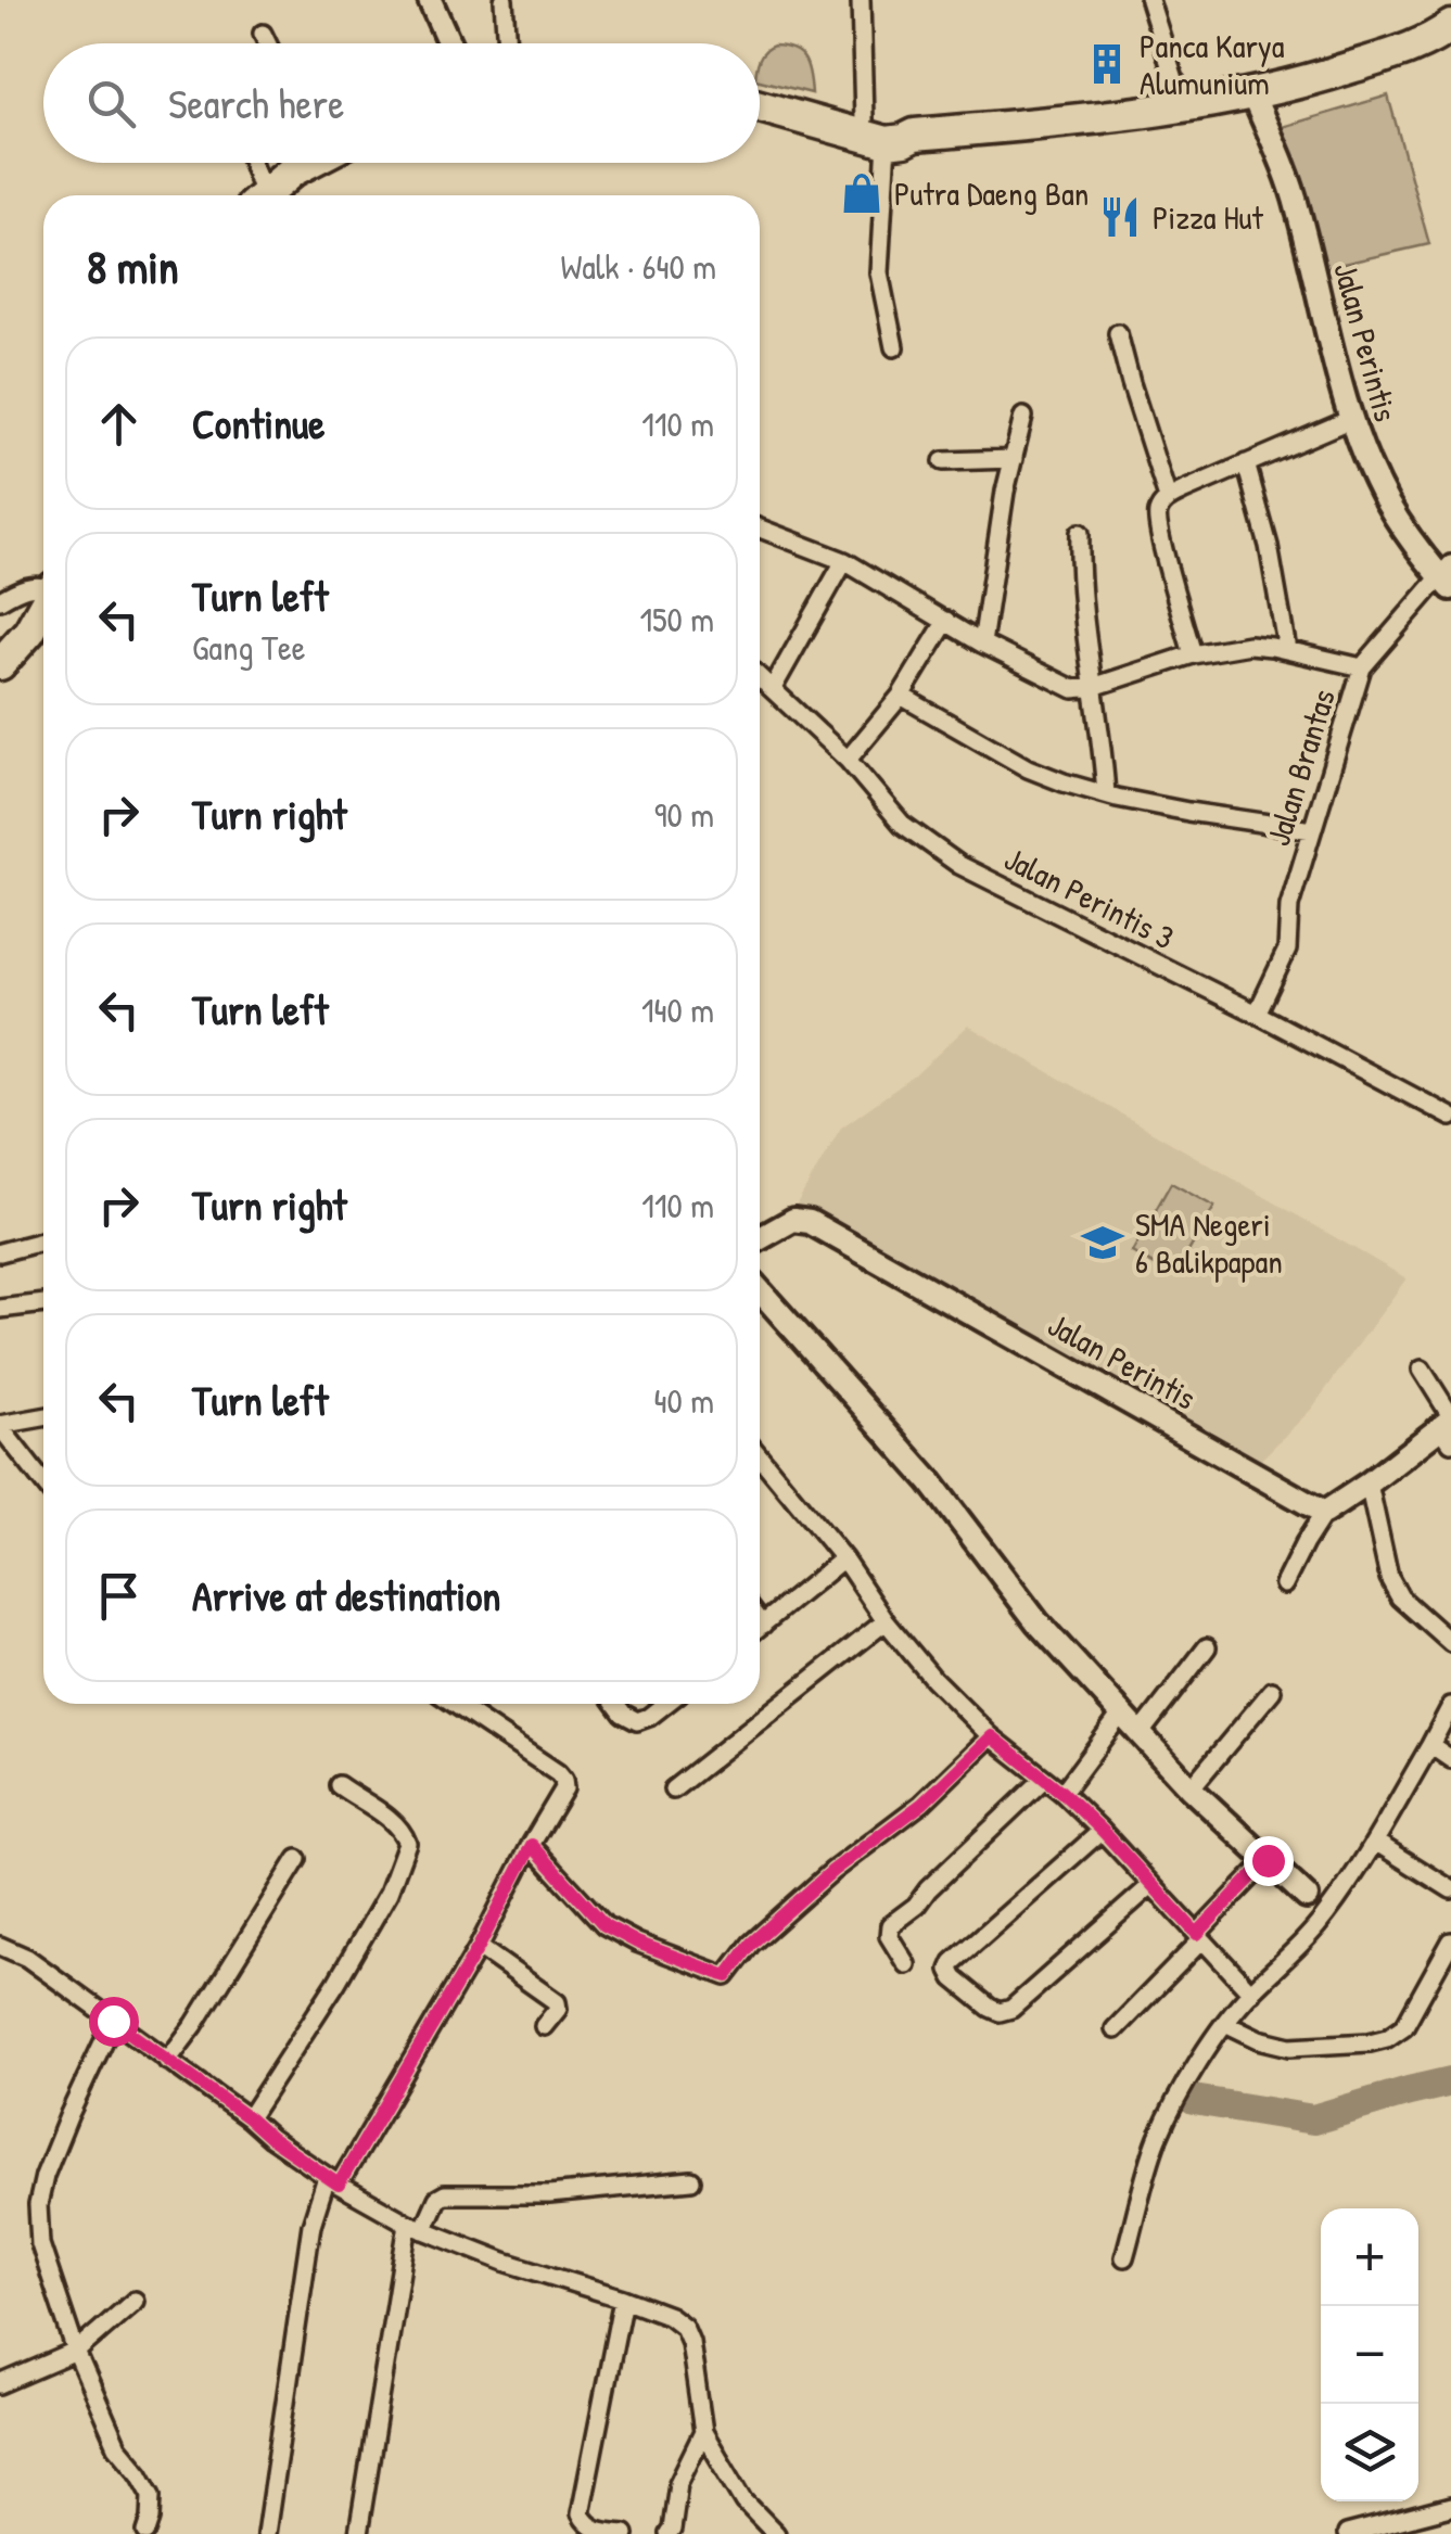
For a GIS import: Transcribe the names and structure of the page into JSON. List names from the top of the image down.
{
  "streets": {
    "street": ["Jalan Perintis", "Jalan Brantas", "Jalan Perintis 3"]
  },
  "crossings": [
    ["Jalan Perintis", "Jalan Brantas"],
    ["Jalan Brantas", "Jalan Perintis 3"]
  ],
  "places": {
    "building": ["Panca Karya Alumunium"],
    "shop": ["Putra Daeng Ban"],
    "restaurant": ["Pizza Hut"],
    "school or university": ["SMA Negeri 6 Balikpapan"]
  },
  "page": {
    "search": "Search here",
    "heading": ["8 min", "Walk · 640 m"],
    "list": [
      ["Continue", "110 m"],
      ["Turn left", "Gang Tee", "150 m"],
      ["Turn right", "90 m"],
      ["Turn left", "140 m"],
      ["Turn right", "110 m"],
      ["Turn left", "40 m"],
      "Arrive at destination"
    ],
    "map_buttons": ["+", "−"]
  }
}
